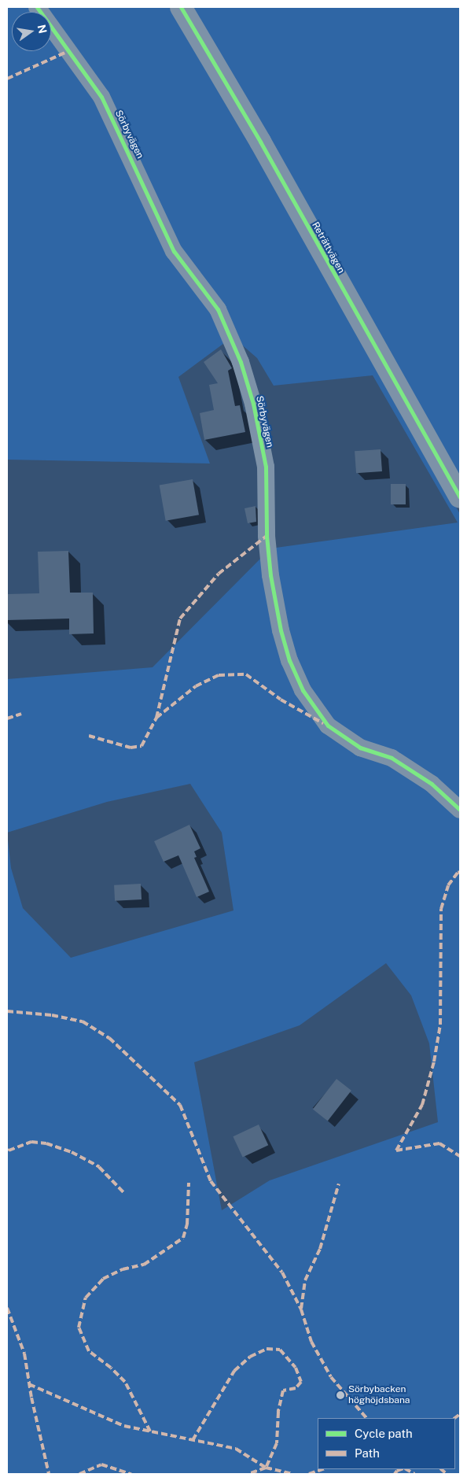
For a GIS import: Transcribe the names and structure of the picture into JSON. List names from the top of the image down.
{
  "streets": {
    "street": ["Sörbyvägen", "Reträttvägen"]
  },
  "places": ["Sörbybacken höghöjdsbana"],
  "legend": ["Cycle path", "Path"],
  "north": "right"
}
